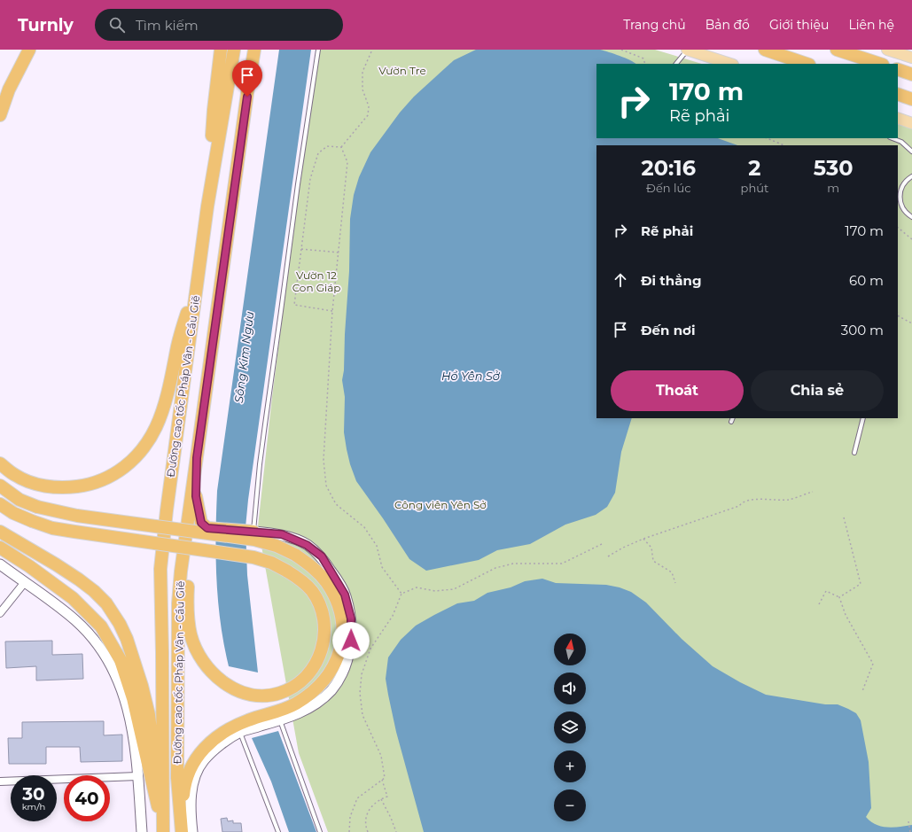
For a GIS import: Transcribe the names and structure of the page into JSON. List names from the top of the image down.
{
  "streets": {
    "highway": ["Đường cao tốc Pháp Vân - Cầu Giẽ"]
  },
  "water": ["Sông Kim Ngưu", "Hồ Yên Sở"],
  "parks": ["Vườn Tre", "Vườn 12 Con Giáp", "Công viên Yên Sở"],
  "north": "top",
  "page": {
    "header": "Turnly",
    "search": "Tìm kiếm",
    "nav": [
      "Trang chủ",
      "Bản đồ",
      "Giới thiệu",
      "Liên hệ"
    ],
    "turn": ["170 m", "Rẽ phải"],
    "eta": [
      "20:16",
      "Đến lúc",
      "2",
      "phút",
      "530",
      "m"
    ],
    "list": [
      {
        "name": "Rẽ phải",
        "value": "170 m"
      },
      {
        "name": "Đi thẳng",
        "value": "60 m"
      },
      {
        "name": "Đến nơi",
        "value": "300 m"
      }
    ],
    "buttons": ["Thoát", "Chia sẻ"],
    "map_buttons": ["+", "−"],
    "speed": "30 km/h",
    "limit": "40"
  }
}
